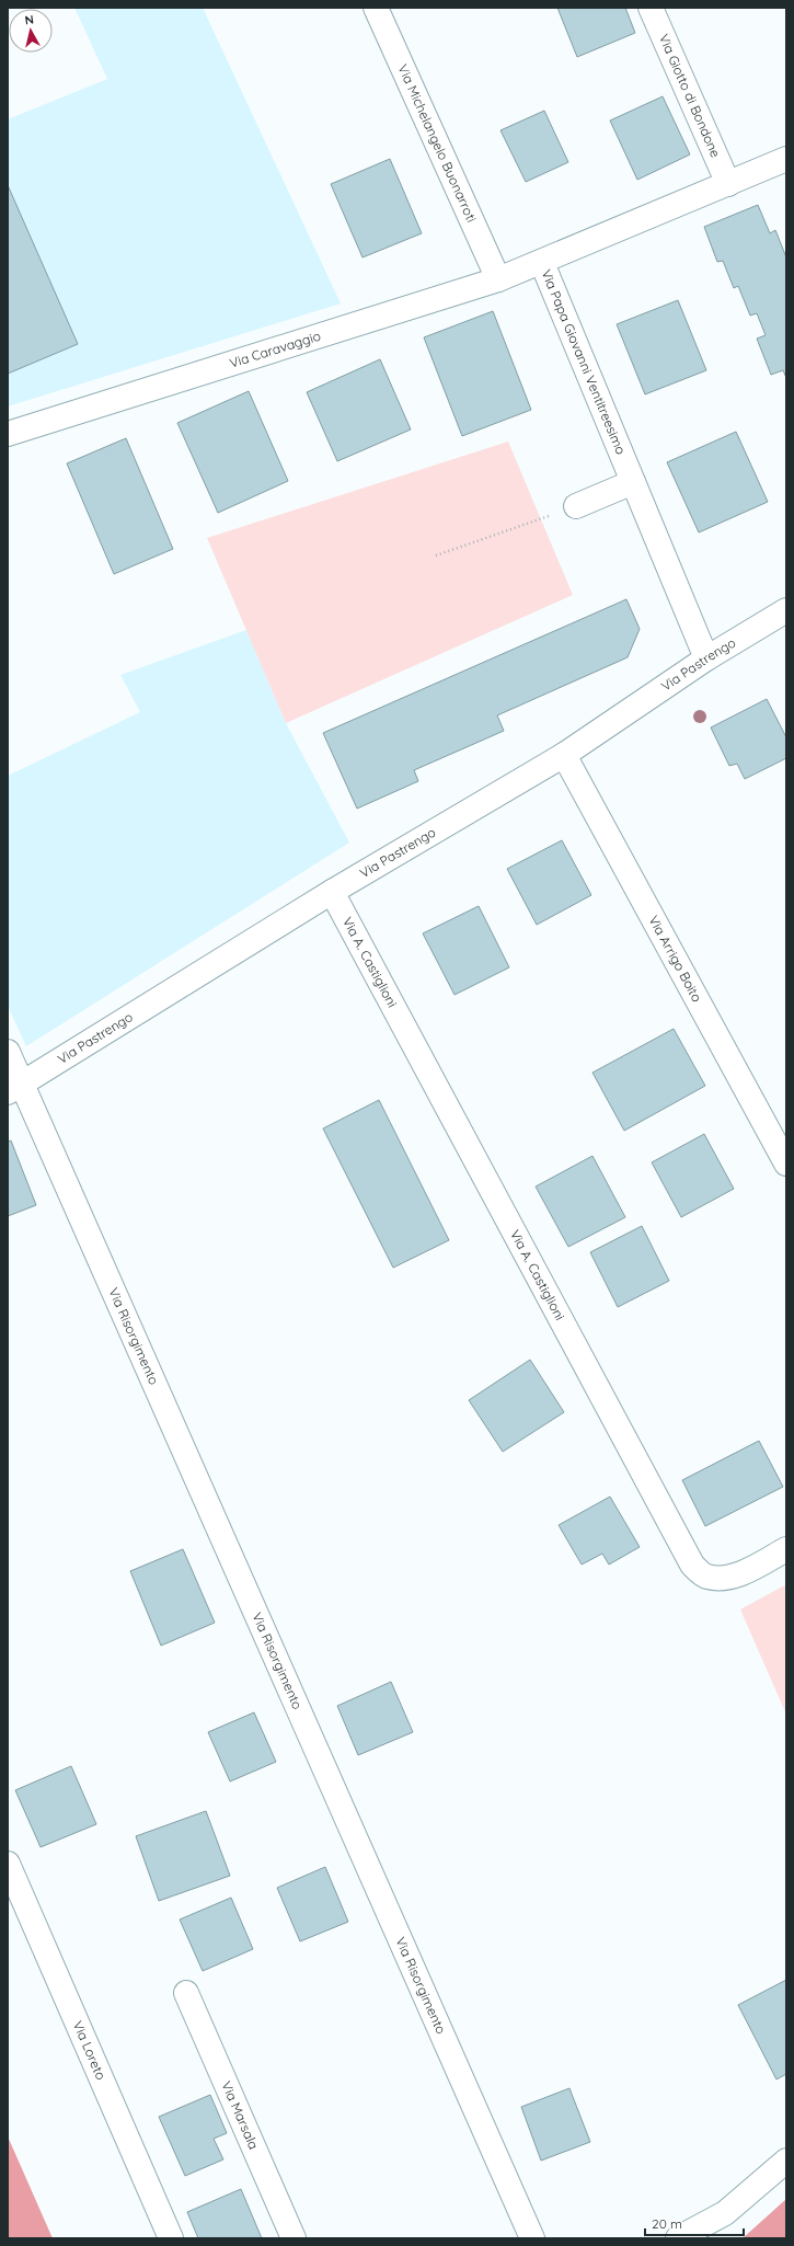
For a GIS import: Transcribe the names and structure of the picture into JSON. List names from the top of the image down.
{
  "streets": {
    "street": [
      "Via Giotto di Bondone",
      "Via Michelangelo Buonarroti",
      "Via Caravaggio",
      "Via Papa Giovanni Ventitreesimo",
      "Via Pastrengo",
      "Via Arrigo Boito",
      "Via A. Castiglioni",
      "Via Risorgimento",
      "Via Loreto",
      "Via Marsala"
    ]
  },
  "crossings": [
    ["Via Giotto di Bondone", "Via Papa Giovanni Ventitreesimo"],
    ["Via Michelangelo Buonarroti", "Via Caravaggio"],
    ["Via Caravaggio", "Via Papa Giovanni Ventitreesimo"],
    ["Via Papa Giovanni Ventitreesimo", "Via Pastrengo"],
    ["Via Pastrengo", "Via Arrigo Boito"],
    ["Via Pastrengo", "Via A. Castiglioni"],
    ["Via Pastrengo", "Via Risorgimento"]
  ],
  "scale_bar": "20 m",
  "north": "top"
}
